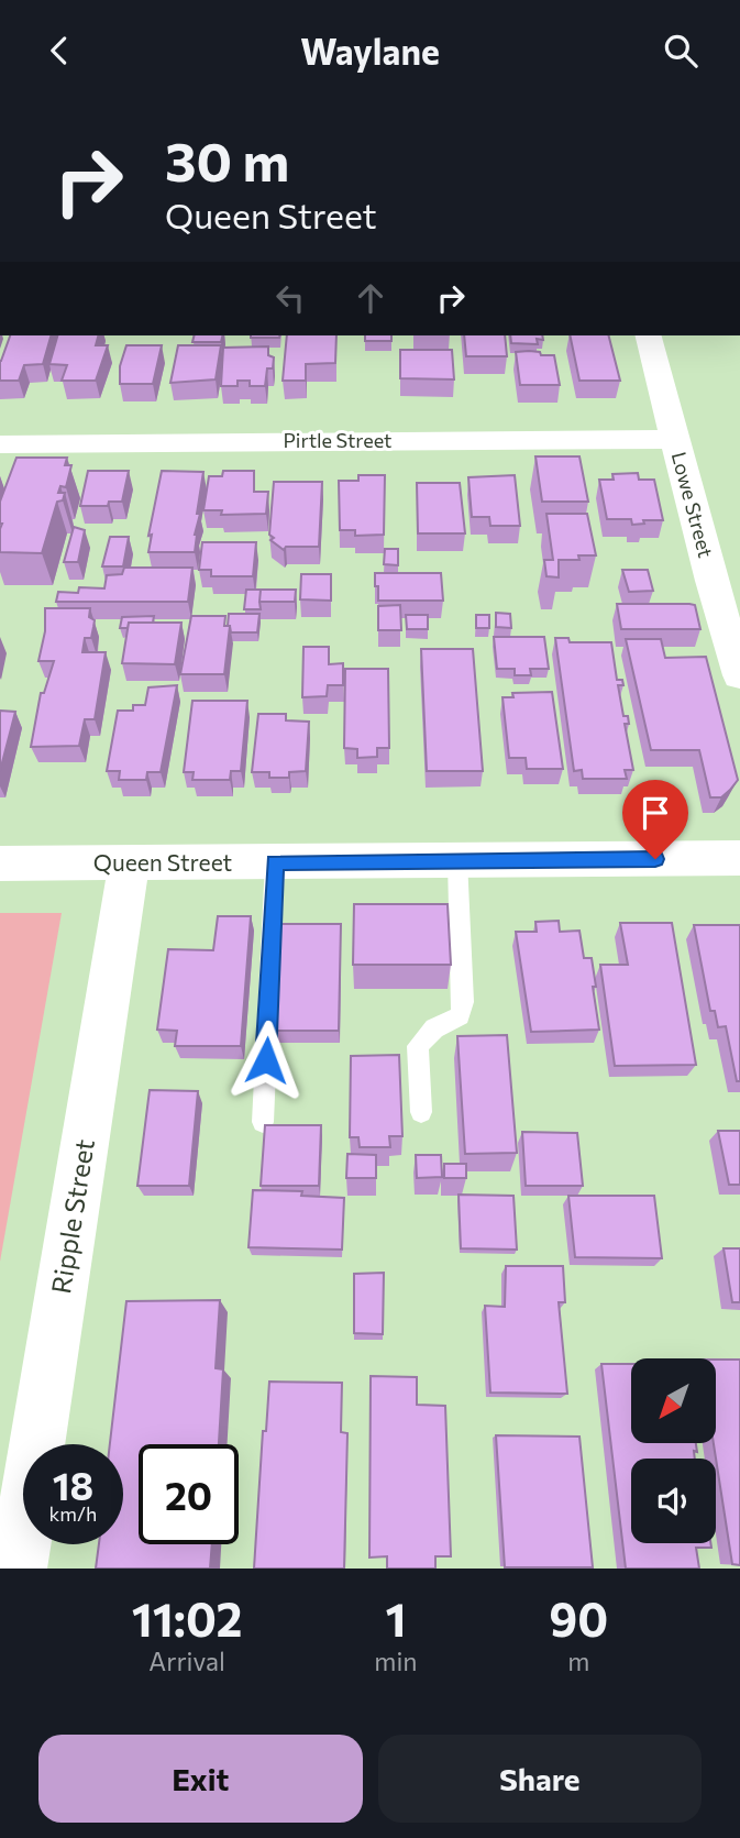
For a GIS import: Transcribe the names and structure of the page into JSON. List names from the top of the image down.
{
  "streets": {
    "street": [
      "Pirtle Street",
      "Lowe Street",
      "Queen Street",
      "Ripple Street"
    ]
  },
  "crossings": [
    ["Pirtle Street", "Lowe Street"],
    ["Queen Street", "Ripple Street"]
  ],
  "north": "bottom left",
  "page": {
    "header": "Waylane",
    "turn": ["30 m", "Queen Street"],
    "speed": "18 km/h",
    "limit": "20",
    "eta": [
      "11:02",
      "Arrival",
      "1",
      "min",
      "90",
      "m"
    ],
    "buttons": ["Exit", "Share"]
  }
}
